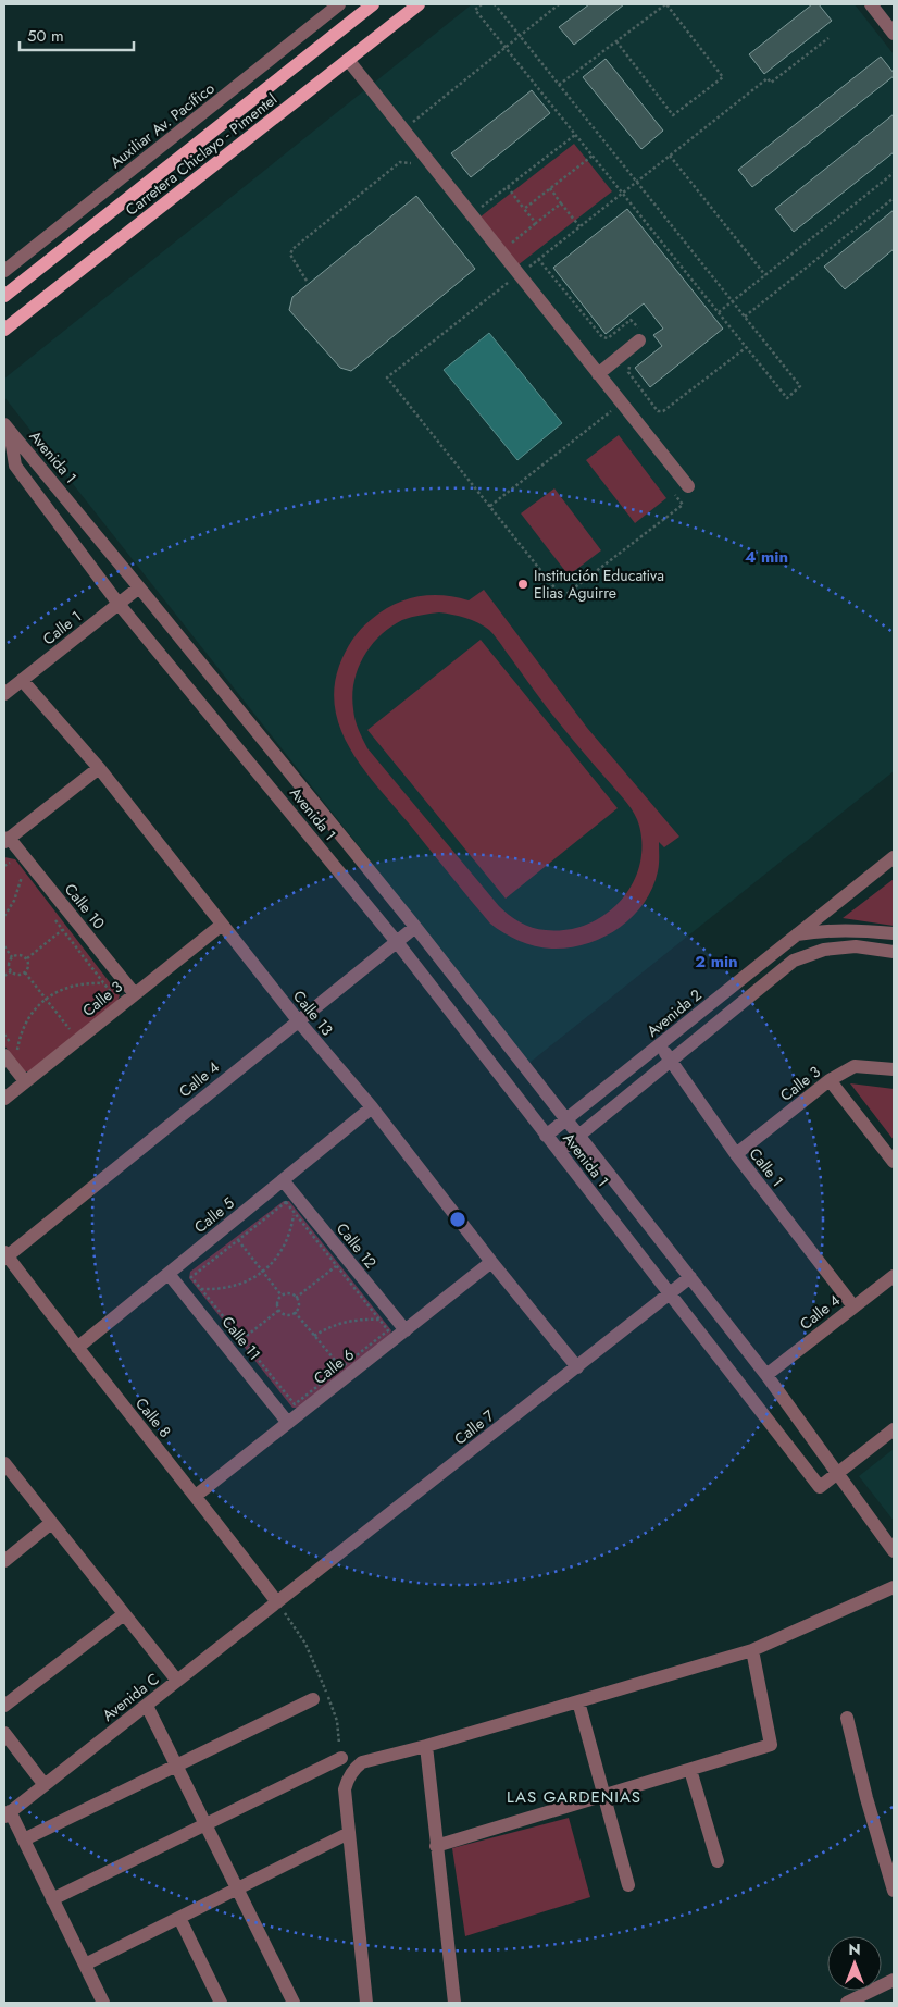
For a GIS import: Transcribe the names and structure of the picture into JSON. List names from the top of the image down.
{
  "streets": {
    "main road": ["Carretera Chiclayo - Pimentel"],
    "street": [
      "Auxiliar Av. Pacífico",
      "Avenida 1",
      "Calle 1",
      "Calle 10",
      "Calle 3",
      "Calle 13",
      "Avenida 2",
      "Calle 4",
      "Calle 5",
      "Calle 12",
      "Calle 11",
      "Calle 6",
      "Calle 8",
      "Calle 7",
      "Avenida C"
    ]
  },
  "crossings": [
    ["Avenida 1", "Calle 1"],
    ["Avenida 1", "Avenida 2"],
    ["Avenida 1", "Calle 4"],
    ["Avenida 1", "Calle 7"],
    ["Calle 1", "Calle 3"],
    ["Calle 1", "Calle 13"],
    ["Calle 1", "Avenida 2"],
    ["Calle 1", "Calle 4"],
    ["Calle 10", "Calle 3"],
    ["Calle 3", "Calle 13"],
    ["Calle 13", "Calle 4"],
    ["Calle 13", "Calle 5"],
    ["Calle 13", "Calle 6"],
    ["Calle 13", "Calle 7"],
    ["Calle 4", "Calle 8"],
    ["Calle 5", "Calle 12"],
    ["Calle 5", "Calle 11"],
    ["Calle 5", "Calle 8"],
    ["Calle 12", "Calle 6"],
    ["Calle 11", "Calle 6"],
    ["Calle 6", "Calle 8"],
    ["Calle 8", "Calle 7"],
    ["Calle 8", "Avenida C"],
    ["Calle 7", "Avenida C"]
  ],
  "districts": ["LAS GARDENIAS"],
  "places": ["Institución Educativa Elias Aguirre"],
  "scale_bar": "50 m",
  "north": "top",
  "rings": ["4 min", "2 min"]
}
